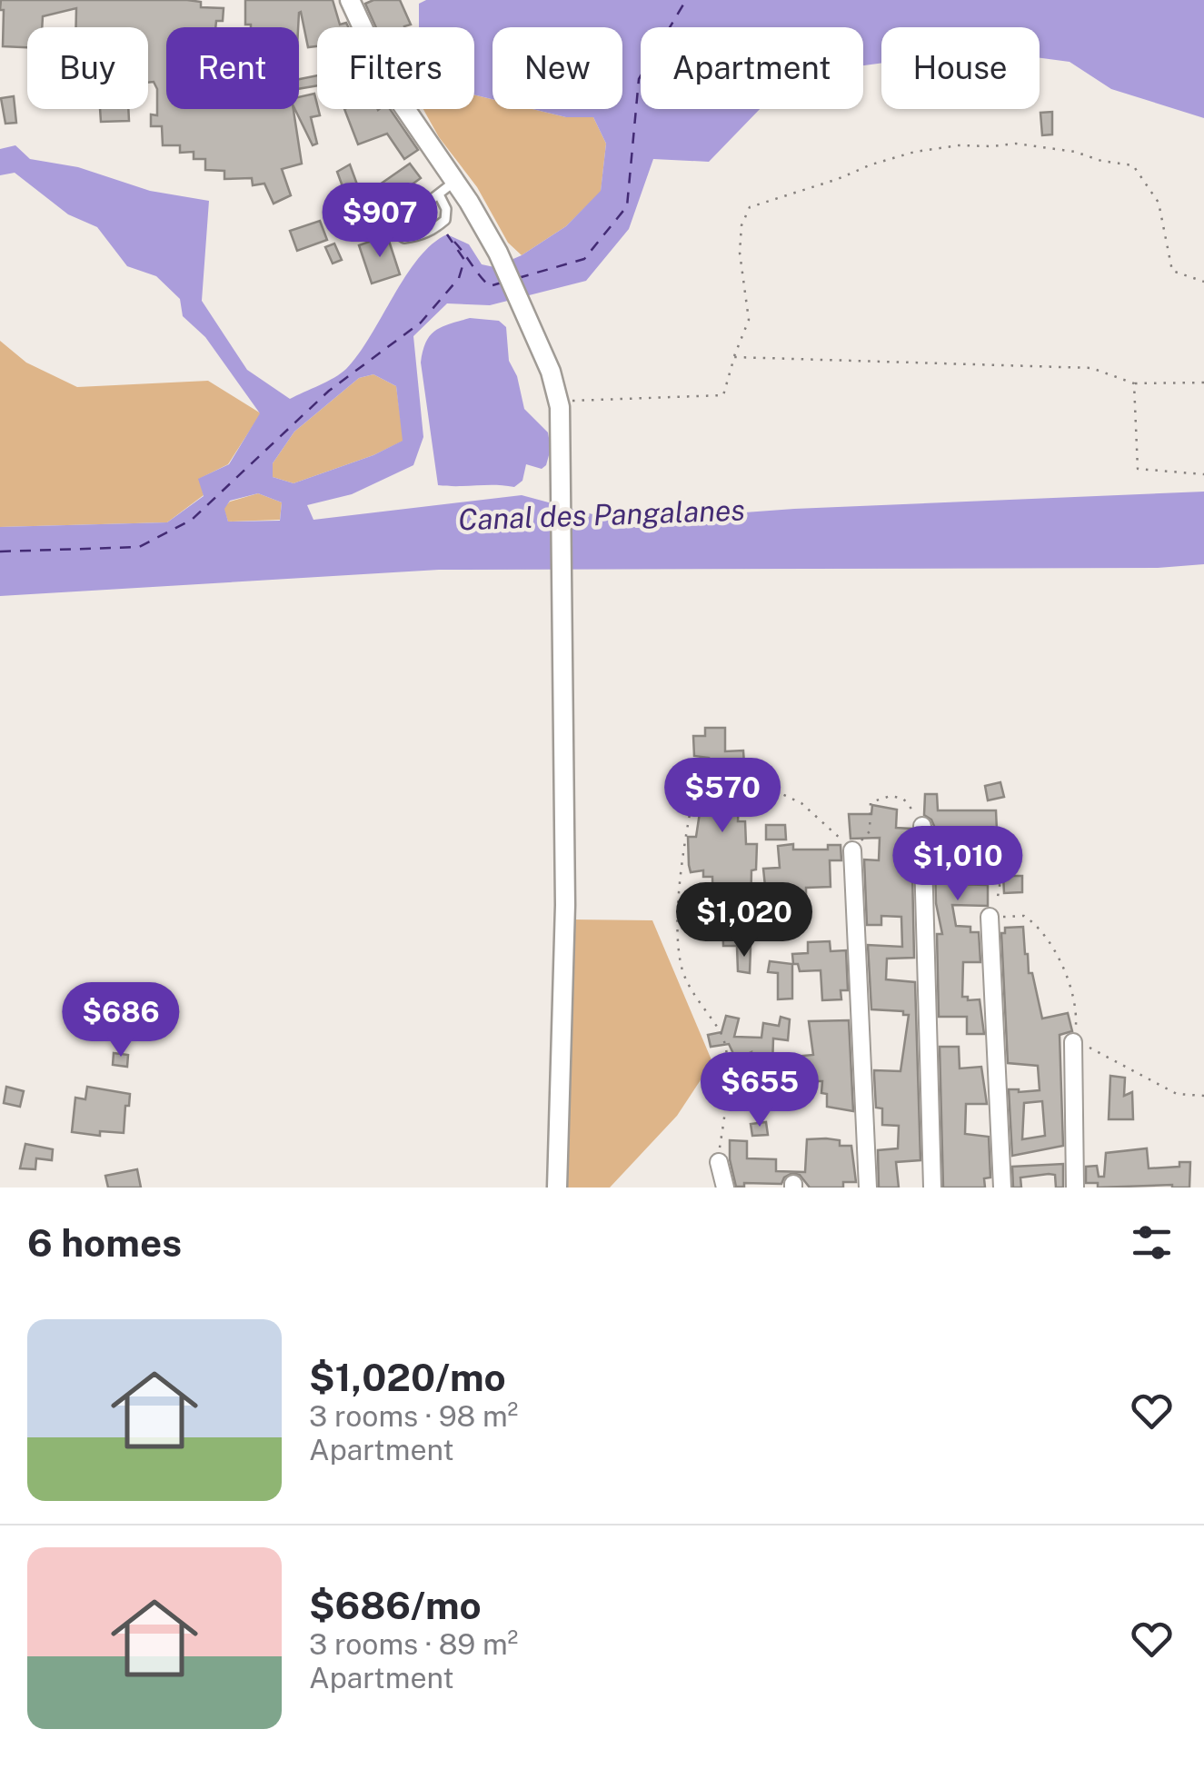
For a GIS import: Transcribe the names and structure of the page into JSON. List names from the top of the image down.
{
  "water": ["Canal des Pangalanes"],
  "page": {
    "chip": [
      "Buy",
      "Rent",
      "Filters",
      "New",
      "Apartment",
      "House"
    ],
    "price": [
      "$907",
      "$570",
      "$1,010",
      "$1,020",
      "$686",
      "$655"
    ],
    "heading": "6 homes",
    "list": [
      {
        "name": "$1,020/mo",
        "note": "3 rooms · 98 m² · Apartment"
      },
      {
        "name": "$686/mo",
        "note": "3 rooms · 89 m² · Apartment"
      }
    ]
  }
}
